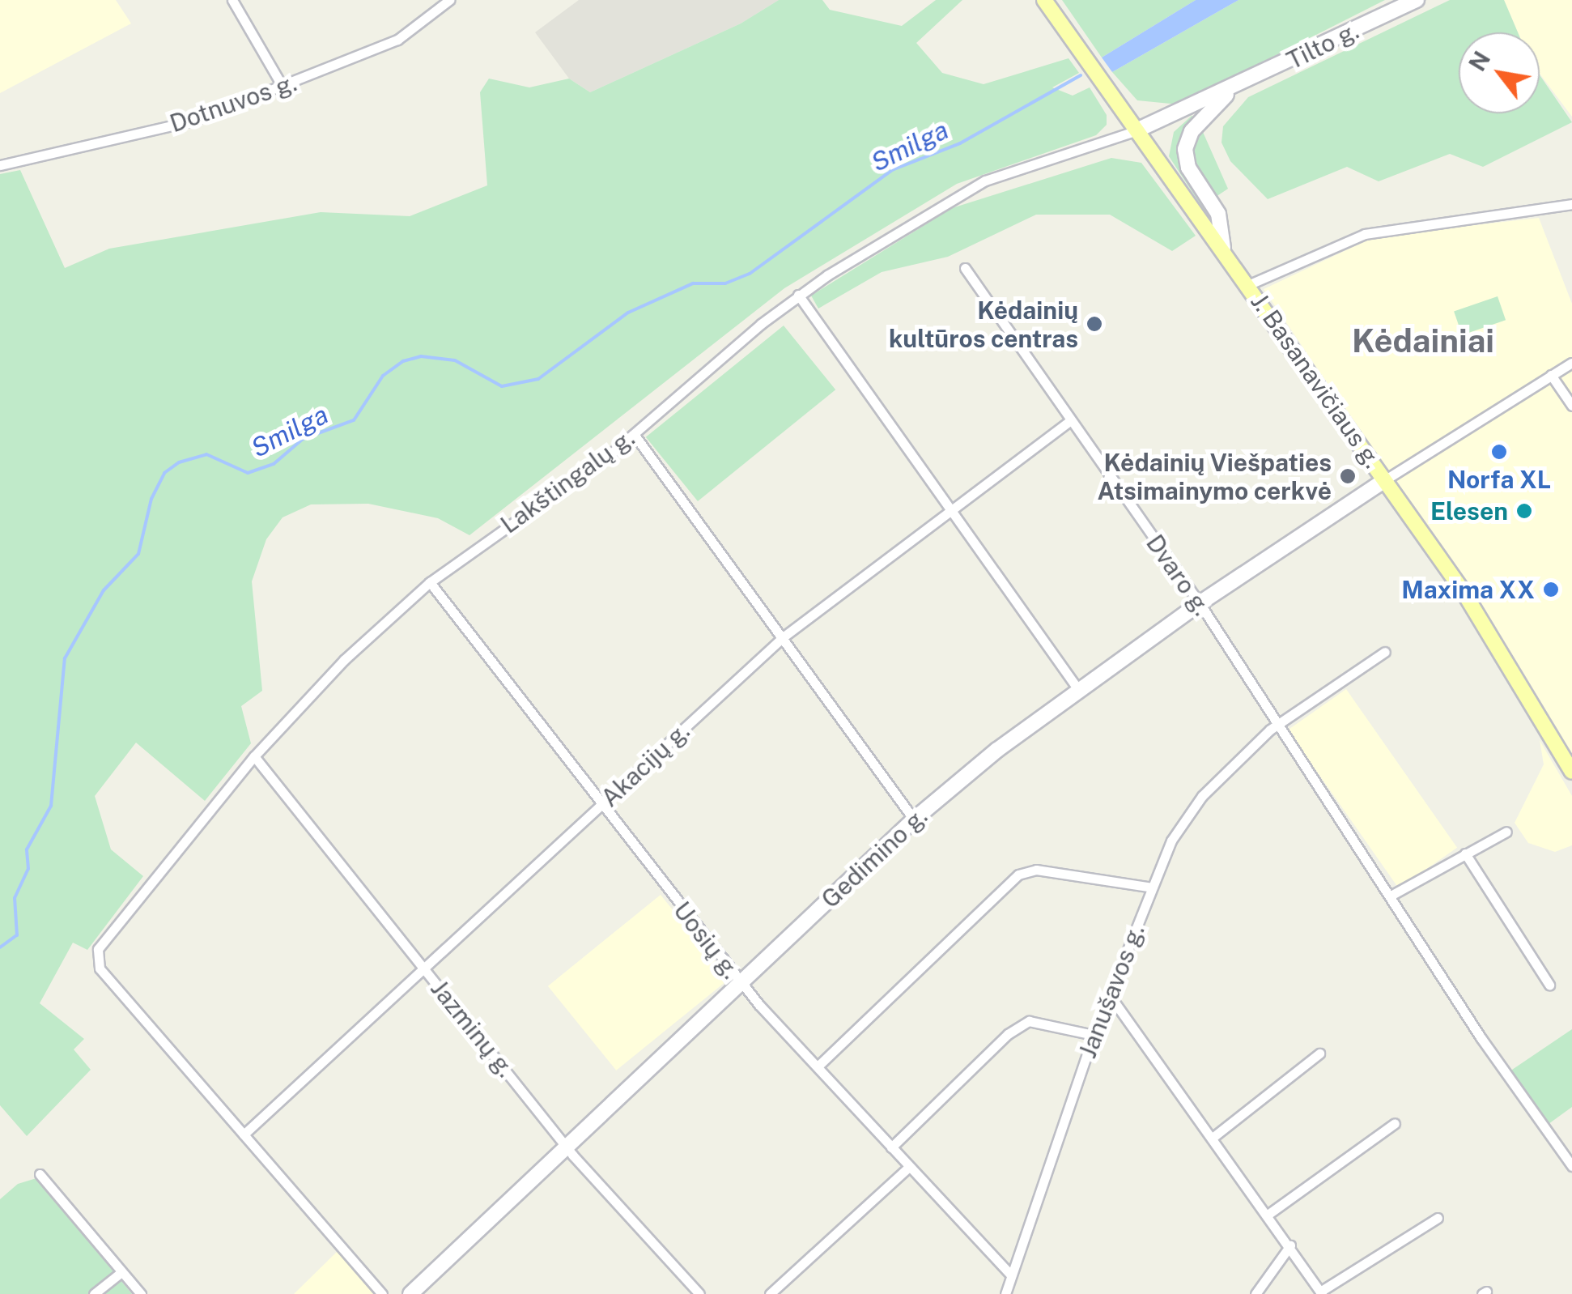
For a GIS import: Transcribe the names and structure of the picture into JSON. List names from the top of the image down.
{
  "streets": {
    "main road": ["Tilto g.", "J. Basanavičiaus g.", "Gedimino g."],
    "street": [
      "Dotnuvos g.",
      "Lakštingalų g.",
      "Dvaro g.",
      "Akacijų g.",
      "Uosių g.",
      "Janušavos g.",
      "Jazminų g."
    ]
  },
  "crossings": [
    ["Tilto g.", "J. Basanavičiaus g."],
    ["Tilto g.", "Lakštingalų g."],
    ["J. Basanavičiaus g.", "Lakštingalų g."],
    ["J. Basanavičiaus g.", "Gedimino g."],
    ["Lakštingalų g.", "Akacijų g."],
    ["Lakštingalų g.", "Uosių g."],
    ["Lakštingalų g.", "Jazminų g."],
    ["Dvaro g.", "Akacijų g."],
    ["Dvaro g.", "Gedimino g."],
    ["Dvaro g.", "Janušavos g."],
    ["Akacijų g.", "Uosių g."],
    ["Akacijų g.", "Jazminų g."],
    ["Gedimino g.", "Uosių g."],
    ["Gedimino g.", "Jazminų g."],
    ["Uosių g.", "Janušavos g."]
  ],
  "districts": ["Kėdainiai"],
  "water": ["Smilga"],
  "places": [
    "Kėdainių kultūros centras",
    "Norfa XL",
    "Kėdainių Viešpaties Atsimainymo cerkvė",
    "Elesen",
    "Maxima XX"
  ],
  "north": "top left"
}
